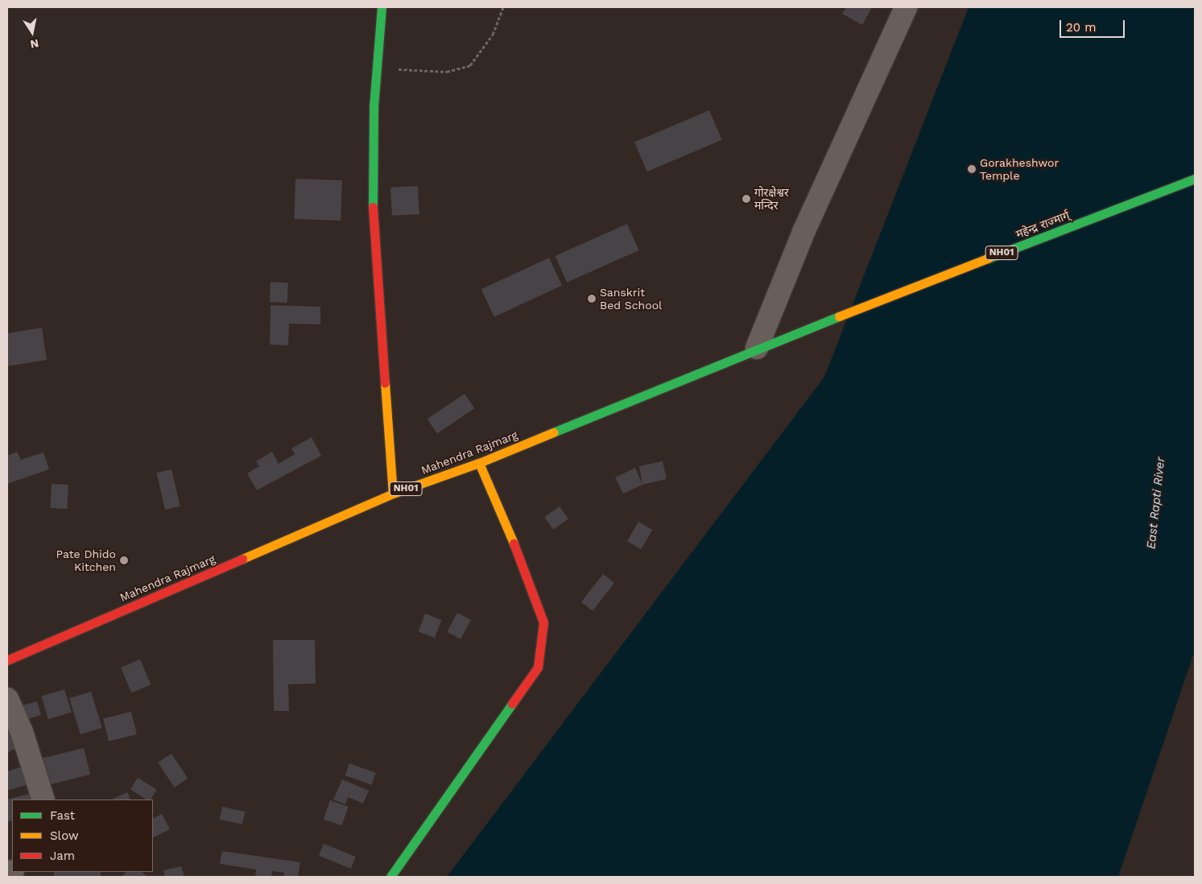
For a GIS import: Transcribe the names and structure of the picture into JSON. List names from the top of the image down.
{
  "streets": {
    "main road": ["महेन्द्र राज्मार्ग्", "NH01", "Mahendra Rajmarg"]
  },
  "crossings": [
    ["महेन्द्र राज्मार्ग्", "Mahendra Rajmarg"]
  ],
  "water": ["East Rapti River"],
  "places": [
    "Gorakheshwor Temple",
    "गोरक्षेश्वर मन्दिर",
    "Sanskrit Bed School",
    "Pate Dhido Kitchen"
  ],
  "legend": ["Fast", "Slow", "Jam"],
  "scale_bar": "20 m",
  "north": "bottom"
}
